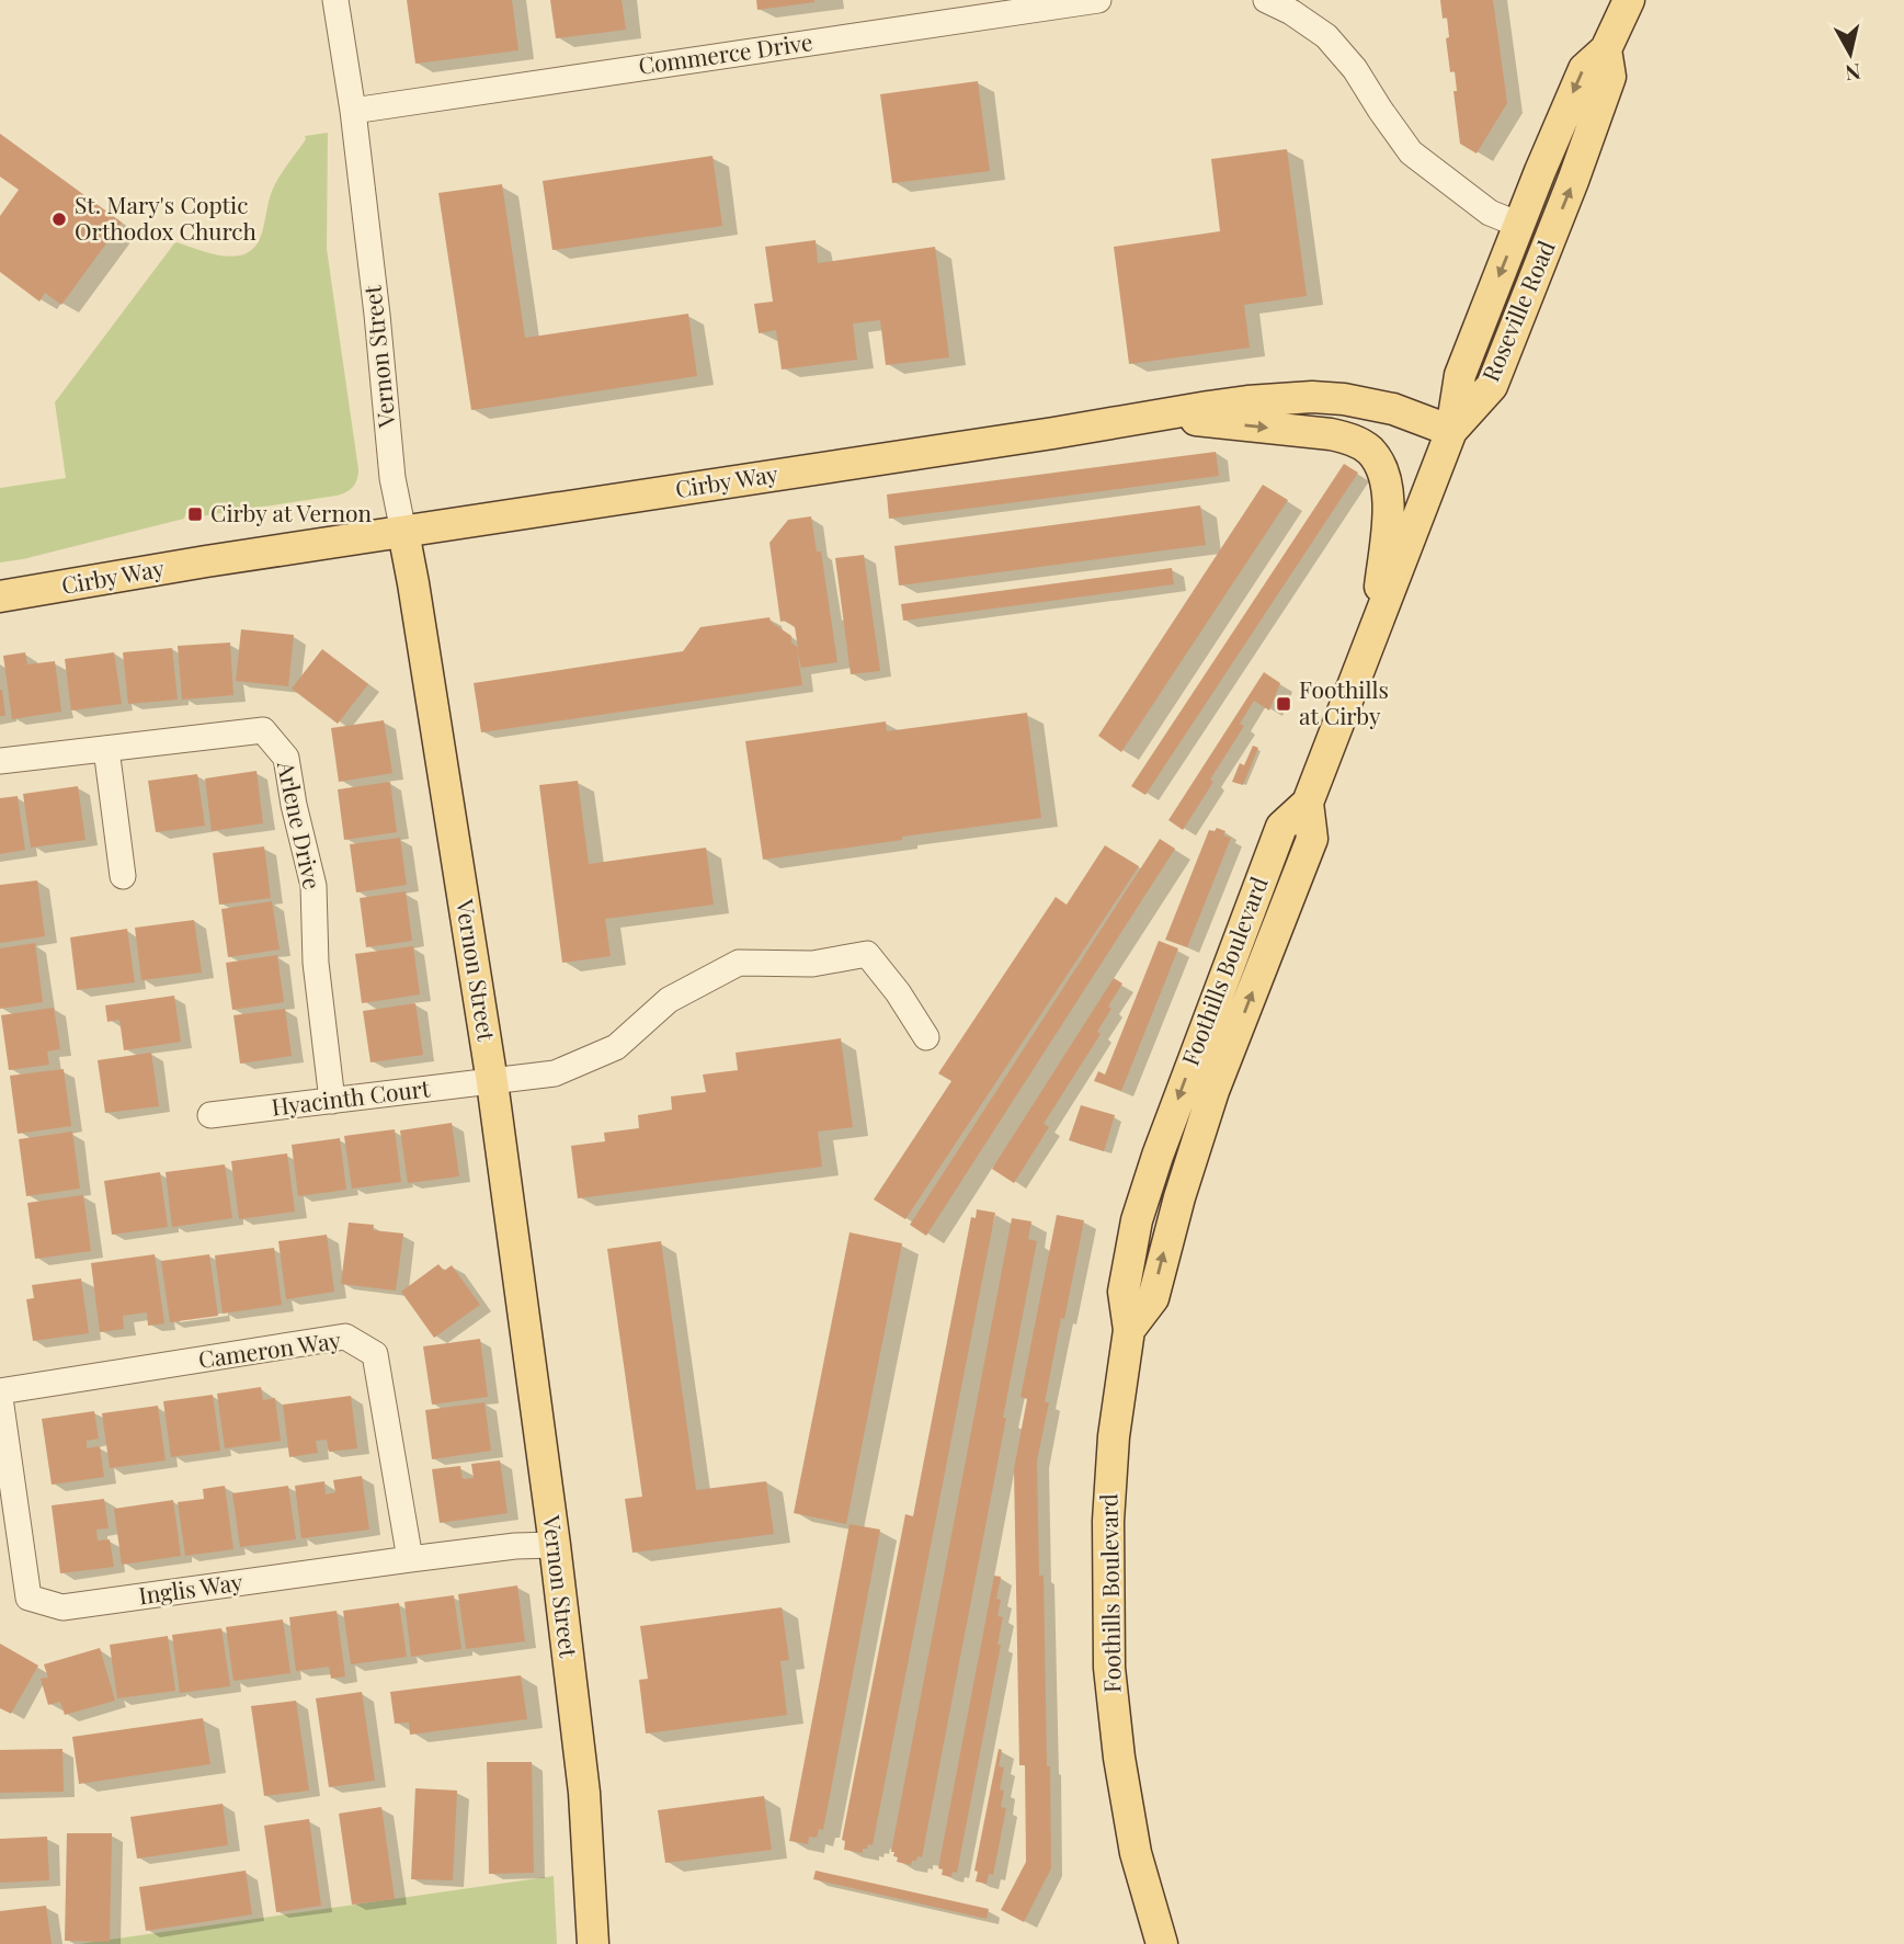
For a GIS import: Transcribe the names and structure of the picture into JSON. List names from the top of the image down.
{
  "streets": {
    "main road": [
      "Roseville Road",
      "Vernon Street",
      "Cirby Way",
      "Foothills Boulevard"
    ],
    "street": [
      "Commerce Drive",
      "Arlene Drive",
      "Hyacinth Court",
      "Cameron Way",
      "Inglis Way"
    ]
  },
  "crossings": [
    ["Commerce Drive", "Vernon Street"],
    ["Roseville Road", "Cirby Way"],
    ["Roseville Road", "Foothills Boulevard"],
    ["Vernon Street", "Cirby Way"],
    ["Vernon Street", "Hyacinth Court"],
    ["Vernon Street", "Inglis Way"],
    ["Cirby Way", "Foothills Boulevard"],
    ["Arlene Drive", "Hyacinth Court"],
    ["Cameron Way", "Inglis Way"]
  ],
  "places": {
    "other": ["St. Mary's Coptic Orthodox Church"],
    "transit": ["Cirby at Vernon", "Foothills at Cirby"]
  },
  "north": "bottom"
}
